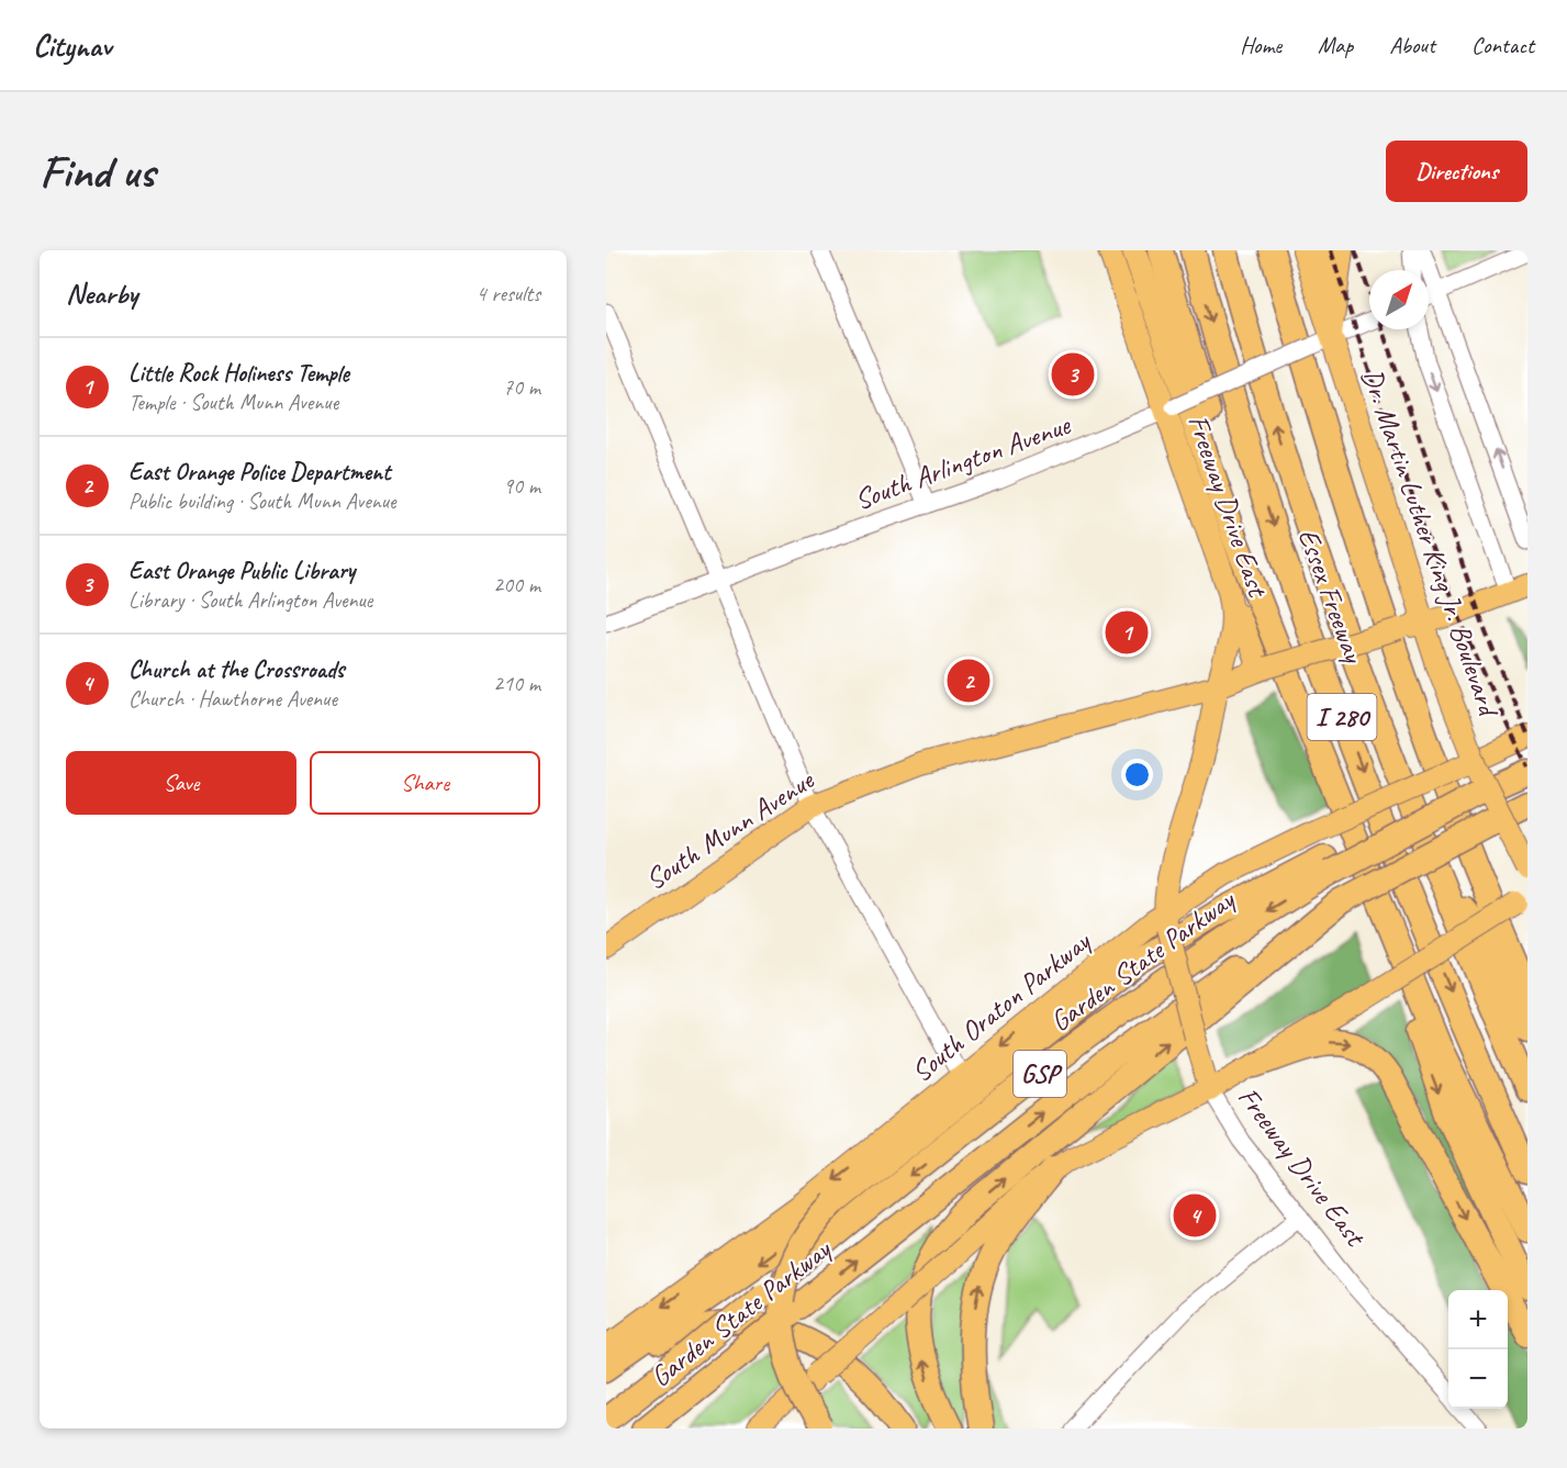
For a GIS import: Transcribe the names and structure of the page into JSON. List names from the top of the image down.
{
  "streets": {
    "highway": [
      "Essex Freeway",
      "I 280",
      "Garden State Parkway",
      "GSP"
    ],
    "main road": [
      "Freeway Drive East",
      "Dr. Martin Luther King Jr. Boulevard",
      "South Munn Avenue",
      "South Oraton Parkway"
    ],
    "street": ["South Arlington Avenue"]
  },
  "crossings": [
    ["South Arlington Avenue", "Freeway Drive East"],
    ["South Arlington Avenue", "Dr. Martin Luther King Jr. Boulevard"],
    ["Freeway Drive East", "South Munn Avenue"],
    ["Freeway Drive East", "South Oraton Parkway"],
    ["Dr. Martin Luther King Jr. Boulevard", "South Munn Avenue"]
  ],
  "north": "top right",
  "page": {
    "header": "Citynav",
    "nav": [
      "Home",
      "Map",
      "About",
      "Contact"
    ],
    "buttons": [
      "Directions",
      ["Save", "Share"]
    ],
    "title": "Find us",
    "heading": ["Nearby", "4 results"],
    "list": [
      {
        "mark": "1",
        "name": "Little Rock Holiness Temple",
        "note": "Temple · South Munn Avenue",
        "value": "70 m"
      },
      {
        "mark": "2",
        "name": "East Orange Police Department",
        "note": "Public building · South Munn Avenue",
        "value": "90 m"
      },
      {
        "mark": "3",
        "name": "East Orange Public Library",
        "note": "Library · South Arlington Avenue",
        "value": "200 m"
      },
      {
        "mark": "4",
        "name": "Church at the Crossroads",
        "note": "Church · Hawthorne Avenue",
        "value": "210 m"
      }
    ],
    "pins": [
      "3",
      "1",
      "2",
      "4"
    ],
    "map_buttons": ["+", "−"]
  }
}
